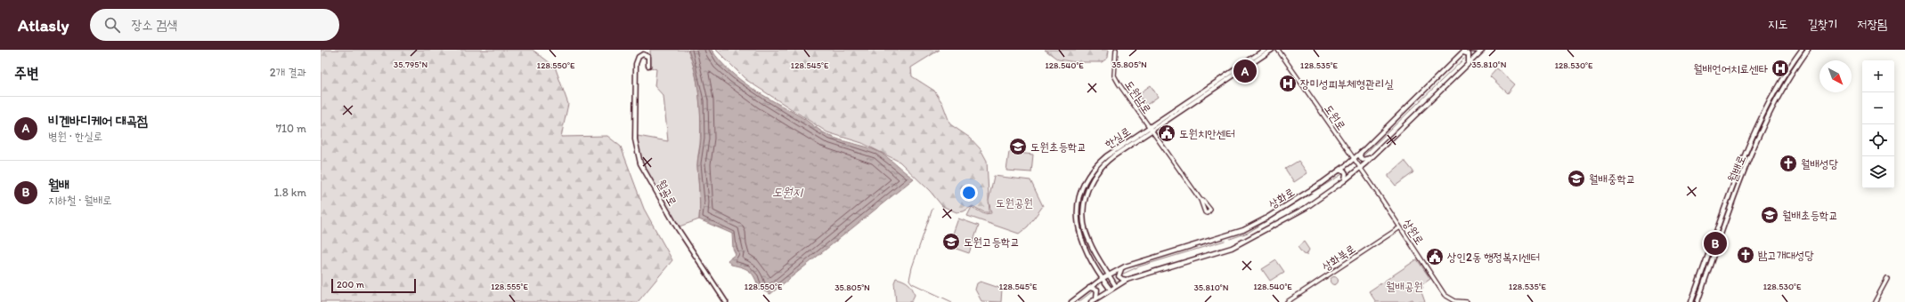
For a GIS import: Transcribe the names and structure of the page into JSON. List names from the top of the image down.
{
  "streets": {
    "main road": [
      "한실로",
      "월배로",
      "월곡로",
      "상화로"
    ],
    "street": [
      "도원남로",
      "도원로",
      "상원로",
      "상화북로"
    ]
  },
  "crossings": [
    ["도원남로", "한실로"],
    ["도원로", "상화로"],
    ["도원로", "상원로"],
    ["한실로", "상화로"],
    ["상화로", "상원로"],
    ["상원로", "상화북로"]
  ],
  "water": ["도원지"],
  "parks": ["도원공원", "월배공원"],
  "places": {
    "hospital": ["월배언어치료센타", "장미성피부체형관리실"],
    "public building": ["도원치안센터", "상인2동 행정복지센터"],
    "school or university": [
      "도원초등학교",
      "월배중학교",
      "월배초등학교",
      "도원고등학교"
    ],
    "church": ["월배성당", "밤고개대성당"]
  },
  "scale_bar": "200 m",
  "north": "bottom right",
  "page": {
    "header": "Atlasly",
    "search": "장소 검색",
    "nav": ["지도", "길찾기", "저장됨"],
    "heading": ["주변", "2개 결과"],
    "pins": ["A", "B"],
    "map_buttons": ["+", "−"],
    "list": [
      {
        "mark": "A",
        "name": "비겐바디케어 대곡점",
        "note": "병원 · 한실로",
        "value": "710 m"
      },
      {
        "mark": "B",
        "name": "월배",
        "note": "지하철 · 월배로",
        "value": "1.8 km"
      }
    ],
    "scale": "200 m"
  },
  "coordinates": [
    "35.795°N",
    "35.805°N",
    "35.810°N",
    "128.550°E",
    "128.535°E",
    "128.530°E",
    "128.545°E",
    "128.540°E",
    "128.555°E"
  ]
}
